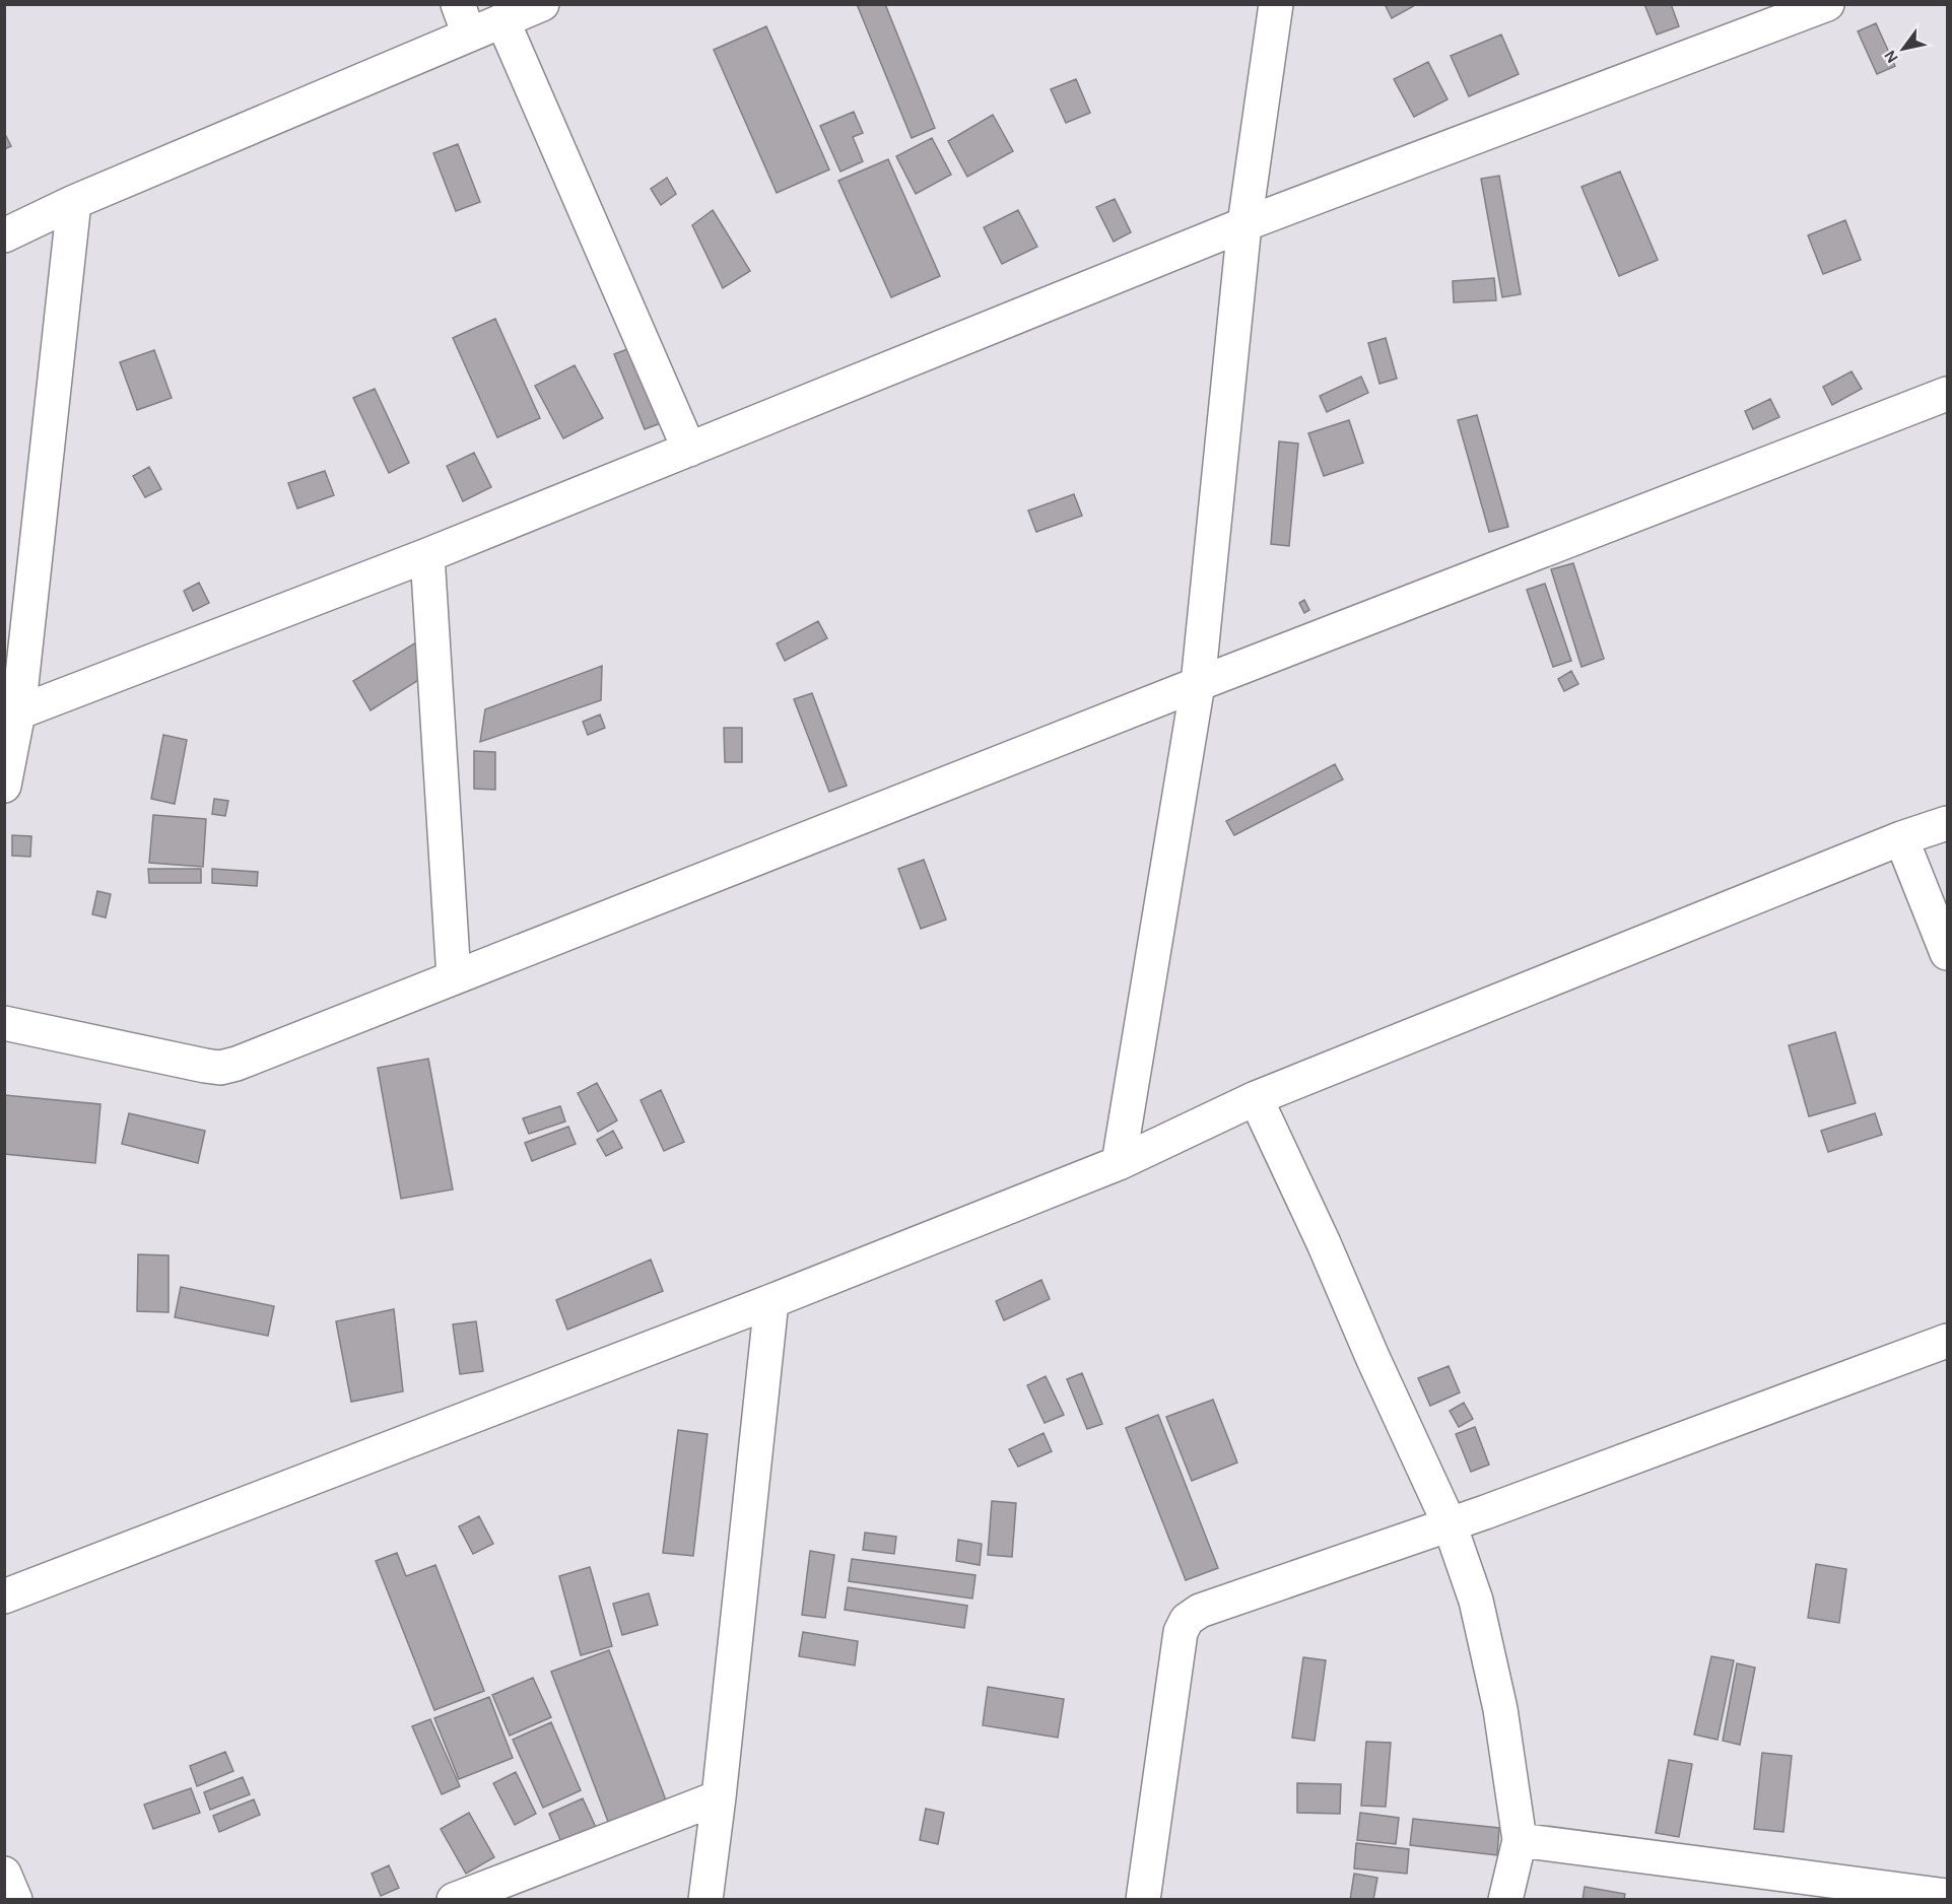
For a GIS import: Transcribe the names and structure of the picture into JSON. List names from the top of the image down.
{
  "north": "bottom left"
}
